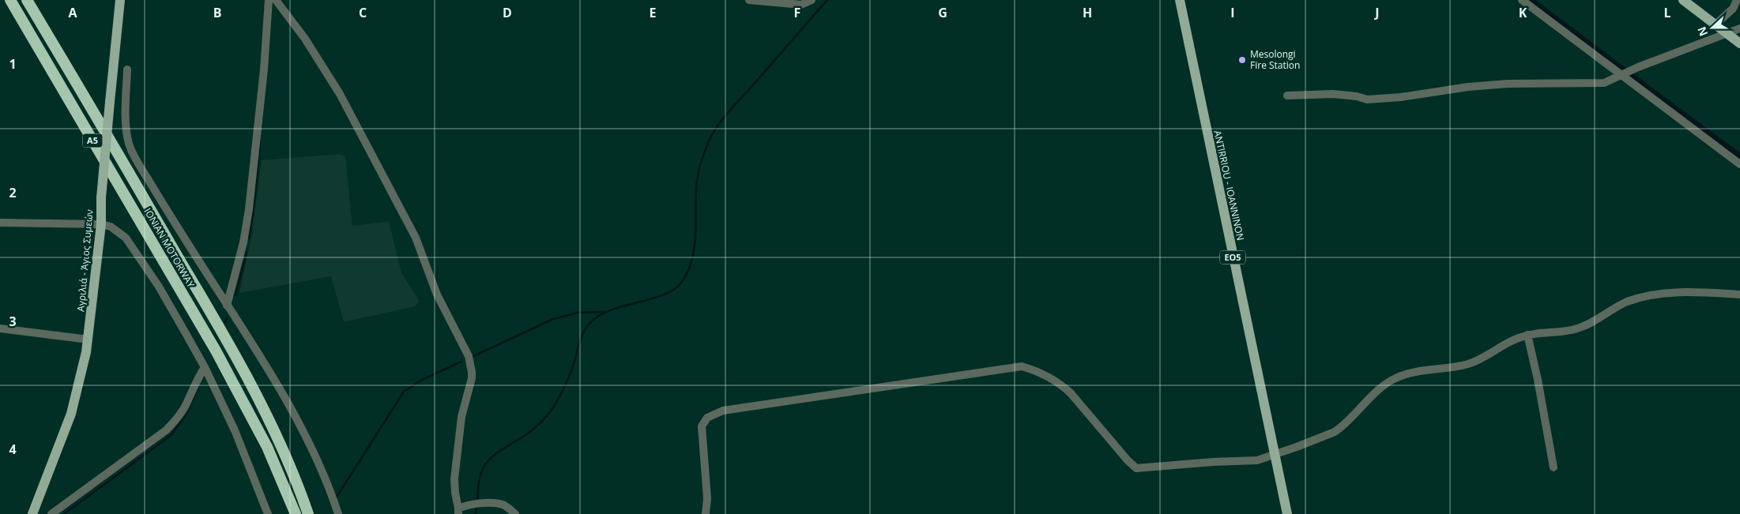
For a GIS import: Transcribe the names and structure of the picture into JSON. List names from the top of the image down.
{
  "streets": {
    "highway": ["Α5", "IONIAN MOTORWAY"],
    "main road": ["ANTIRRIOU - IOANNINON", "ΕΟ5", "Αγριλιά - Άγιος Συμεών"]
  },
  "places": ["Mesolongi Fire Station"],
  "north": "left",
  "grid": {
    "columns": [
      "A",
      "B",
      "C",
      "D",
      "E",
      "F",
      "G",
      "H",
      "I",
      "J",
      "K",
      "L"
    ],
    "rows": [
      "1",
      "2",
      "3",
      "4"
    ]
  }
}
